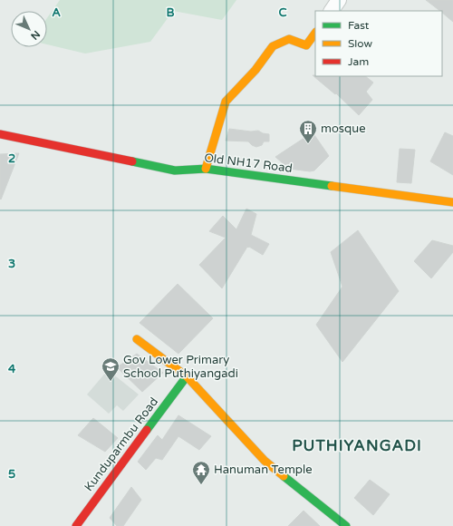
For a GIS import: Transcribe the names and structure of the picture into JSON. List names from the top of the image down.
{
  "streets": {
    "main road": ["Old NH17 Road", "Kunduparmbu Road"]
  },
  "districts": ["PUTHIYANGADI"],
  "places": {
    "building": ["mosque"],
    "school or university": ["Gov Lower Primary School Puthiyangadi"],
    "temple": ["Hanuman Temple"]
  },
  "legend": ["Fast", "Slow", "Jam"],
  "north": "bottom right",
  "grid": {
    "columns": ["A", "B", "C"],
    "rows": [
      "2",
      "3",
      "4",
      "5"
    ]
  }
}
